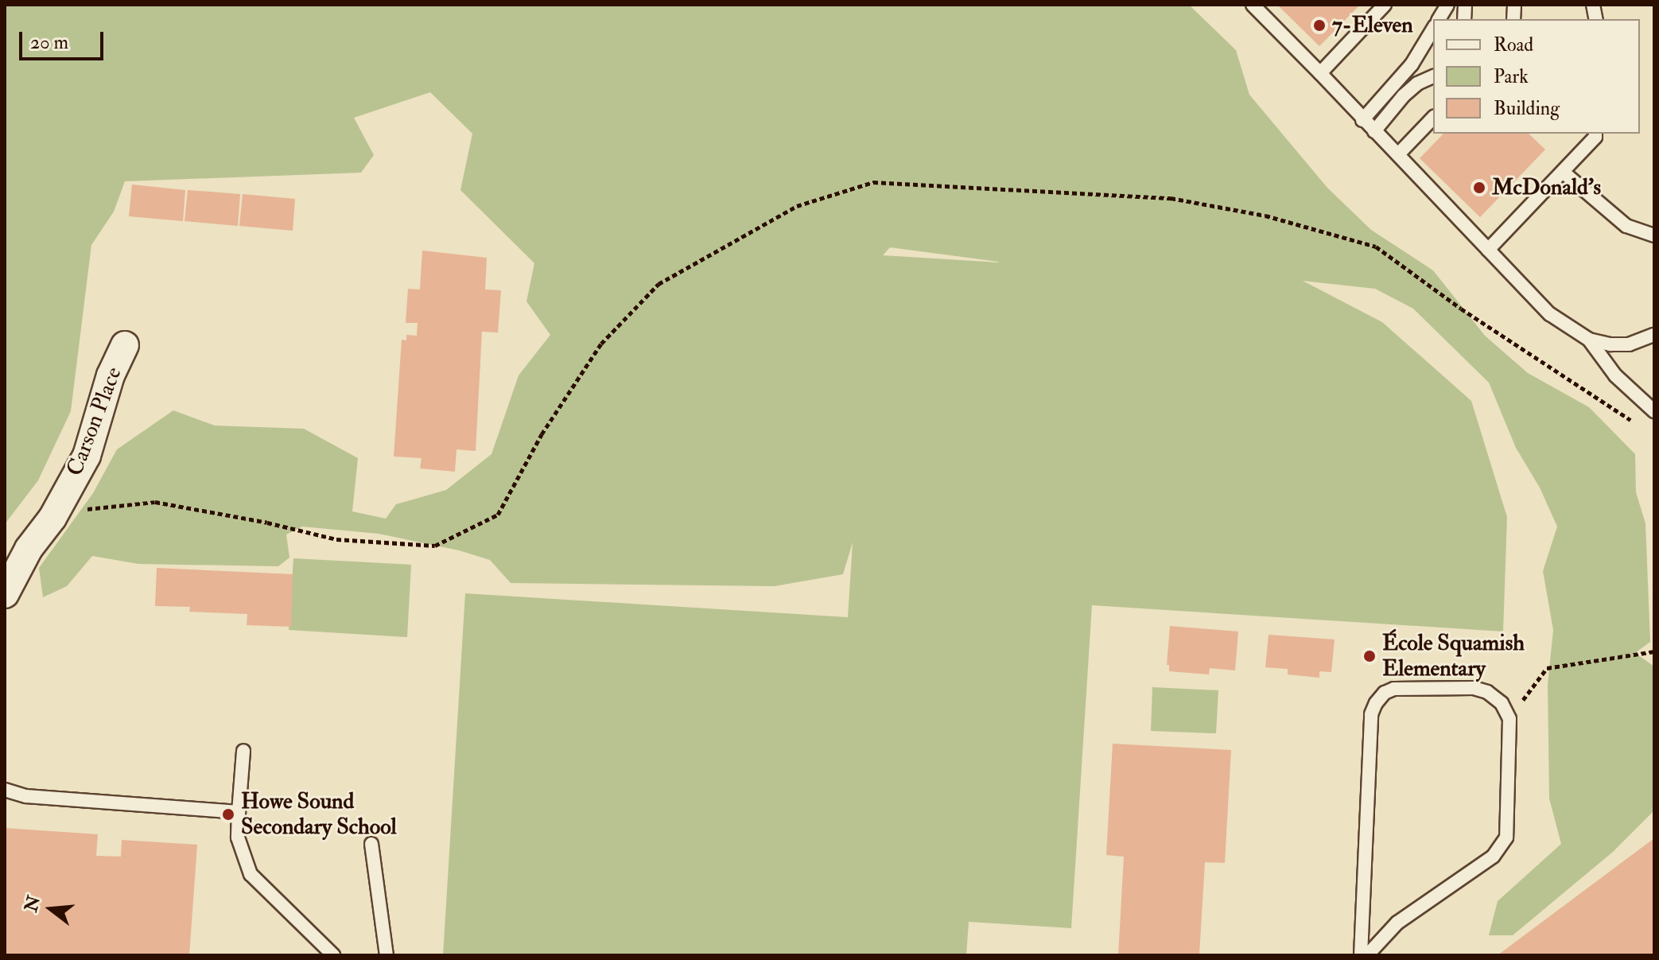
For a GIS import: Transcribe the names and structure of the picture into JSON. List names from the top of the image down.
{
  "streets": {
    "street": ["Carson Place"]
  },
  "places": [
    "7-Eleven",
    "McDonald's",
    "École Squamish Elementary",
    "Howe Sound Secondary School"
  ],
  "legend": ["Road", "Park", "Building"],
  "scale_bar": "20 m",
  "north": "left"
}
